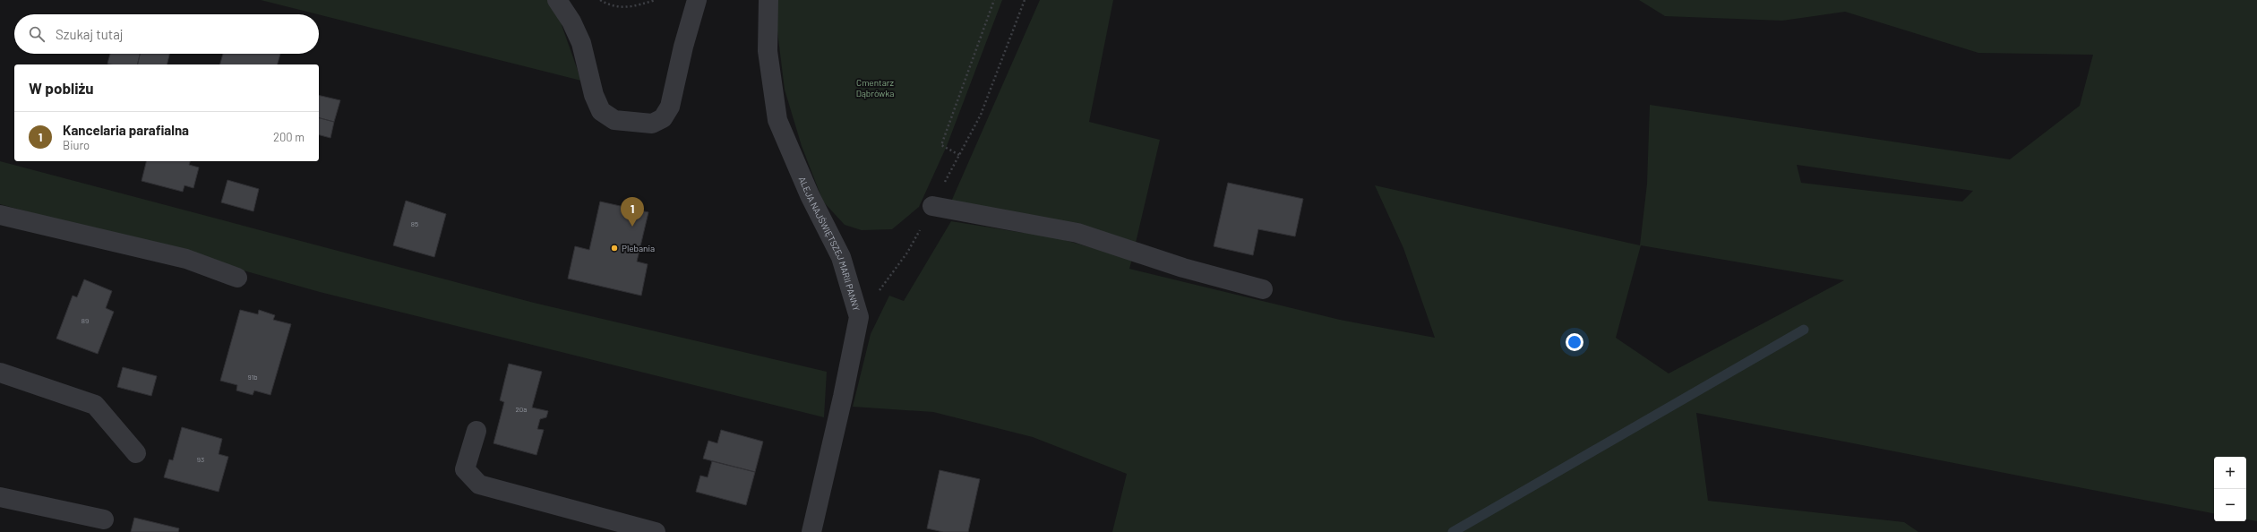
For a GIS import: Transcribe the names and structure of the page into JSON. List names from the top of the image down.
{
  "streets": {
    "street": ["ALEJA NAJŚWIĘTSZEJ MARII PANNY"]
  },
  "parks": ["Cmentarz Dąbrówka"],
  "places": ["Plebania"],
  "house_numbers": [
    "85",
    "89",
    "91b",
    "20a",
    "93"
  ],
  "page": {
    "search": "Szukaj tutaj",
    "heading": "W pobliżu",
    "list": [
      {
        "mark": "1",
        "name": "Kancelaria parafialna",
        "note": "Biuro",
        "value": "200 m"
      }
    ],
    "pins": "1",
    "map_buttons": ["+", "−"]
  }
}
